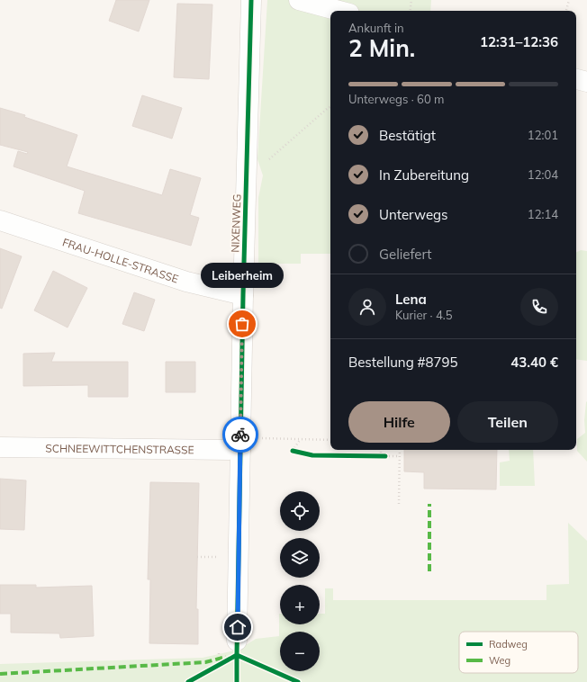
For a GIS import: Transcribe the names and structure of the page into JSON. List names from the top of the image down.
{
  "streets": {
    "street": ["NIXENWEG", "FRAU-HOLLE-STRASSE", "SCHNEEWITTCHENSTRASSE"]
  },
  "crossings": [
    ["NIXENWEG", "FRAU-HOLLE-STRASSE"],
    ["NIXENWEG", "SCHNEEWITTCHENSTRASSE"]
  ],
  "places": ["Leiberheim"],
  "legend": ["Radweg", "Weg"],
  "page": {
    "heading": ["2 Min.", "Ankunft in", "12:31–12:36"],
    "panel": [
      "Lena",
      "Kurier · 4.5",
      "Bestellung #8795",
      "43.40 €"
    ],
    "bar": "Unterwegs · 60 m",
    "list": [
      ["Bestätigt", "12:01"],
      ["In Zubereitung", "12:04"],
      ["Unterwegs", "12:14"],
      "Geliefert"
    ],
    "bubble": "Leiberheim",
    "buttons": ["Hilfe", "Teilen"],
    "map_buttons": ["+", "−"]
  }
}
